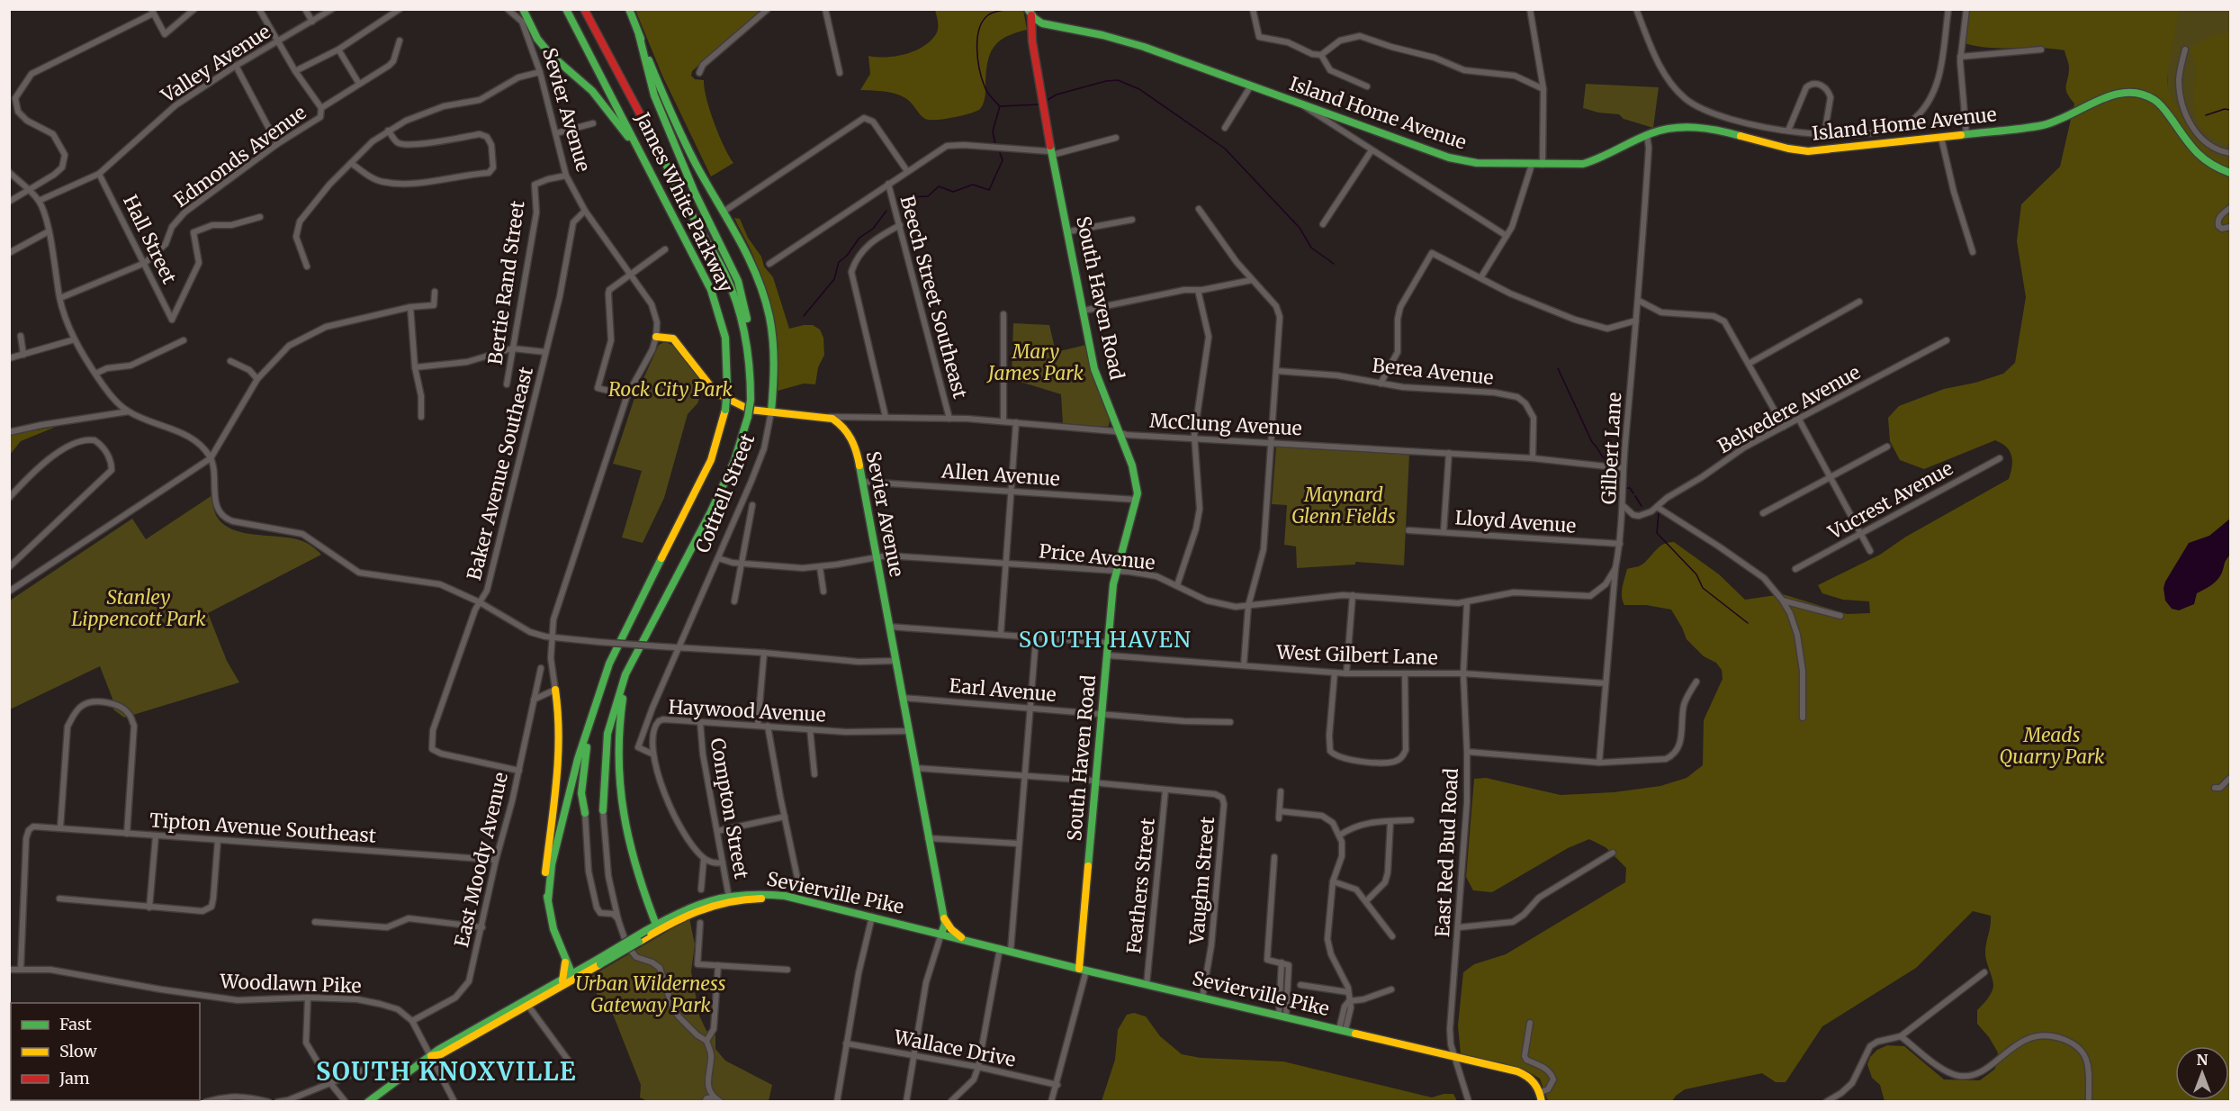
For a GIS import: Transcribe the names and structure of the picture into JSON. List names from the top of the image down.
{
  "streets": {
    "main road": [
      "Sevier Avenue",
      "Island Home Avenue",
      "James White Parkway",
      "South Haven Road",
      "Cottrell Street",
      "Sevierville Pike"
    ],
    "street": [
      "Valley Avenue",
      "Edmonds Avenue",
      "Hall Street",
      "Bertie Rand Street",
      "Beech Street Southeast",
      "Berea Avenue",
      "Belvedere Avenue",
      "McClung Avenue",
      "Gilbert Lane",
      "Baker Avenue Southeast",
      "Allen Avenue",
      "Vucrest Avenue",
      "Lloyd Avenue",
      "Price Avenue",
      "West Gilbert Lane",
      "Earl Avenue",
      "Haywood Avenue",
      "Compton Street",
      "Tipton Avenue Southeast",
      "East Red Bud Road",
      "East Moody Avenue",
      "Vaughn Street",
      "Feathers Street",
      "Woodlawn Pike",
      "Wallace Drive"
    ]
  },
  "crossings": [
    ["Valley Avenue", "Hall Street"],
    ["Sevier Avenue", "Bertie Rand Street"],
    ["Sevier Avenue", "McClung Avenue"],
    ["Sevier Avenue", "Baker Avenue Southeast"],
    ["Sevier Avenue", "Allen Avenue"],
    ["Sevier Avenue", "Cottrell Street"],
    ["Sevier Avenue", "Price Avenue"],
    ["Sevier Avenue", "Earl Avenue"],
    ["Sevier Avenue", "Haywood Avenue"],
    ["Sevier Avenue", "Sevierville Pike"],
    ["Island Home Avenue", "South Haven Road"],
    ["Island Home Avenue", "Gilbert Lane"],
    ["Edmonds Avenue", "Hall Street"],
    ["Beech Street Southeast", "McClung Avenue"],
    ["South Haven Road", "McClung Avenue"],
    ["South Haven Road", "Allen Avenue"],
    ["South Haven Road", "Price Avenue"],
    ["South Haven Road", "West Gilbert Lane"],
    ["South Haven Road", "Earl Avenue"],
    ["South Haven Road", "Sevierville Pike"],
    ["Berea Avenue", "McClung Avenue"],
    ["Belvedere Avenue", "Gilbert Lane"],
    ["McClung Avenue", "Gilbert Lane"],
    ["Gilbert Lane", "Lloyd Avenue"],
    ["Gilbert Lane", "Price Avenue"],
    ["Gilbert Lane", "West Gilbert Lane"],
    ["Baker Avenue Southeast", "East Moody Avenue"],
    ["Cottrell Street", "Price Avenue"],
    ["Cottrell Street", "Haywood Avenue"],
    ["Price Avenue", "East Red Bud Road"],
    ["West Gilbert Lane", "East Red Bud Road"],
    ["Haywood Avenue", "Compton Street"],
    ["Compton Street", "Sevierville Pike"],
    ["Tipton Avenue Southeast", "East Moody Avenue"],
    ["Tipton Avenue Southeast", "Woodlawn Pike"],
    ["East Red Bud Road", "Sevierville Pike"],
    ["East Moody Avenue", "Woodlawn Pike"],
    ["Vaughn Street", "Feathers Street"],
    ["Vaughn Street", "Sevierville Pike"],
    ["Feathers Street", "Sevierville Pike"],
    ["Sevierville Pike", "Woodlawn Pike"]
  ],
  "districts": ["SOUTH HAVEN", "SOUTH KNOXVILLE"],
  "parks": [
    "Mary James Park",
    "Rock City Park",
    "Maynard Glenn Fields",
    "Stanley Lippencott Park",
    "Meads Quarry Park",
    "Urban Wilderness Gateway Park"
  ],
  "legend": ["Fast", "Slow", "Jam"],
  "north": "top"
}
